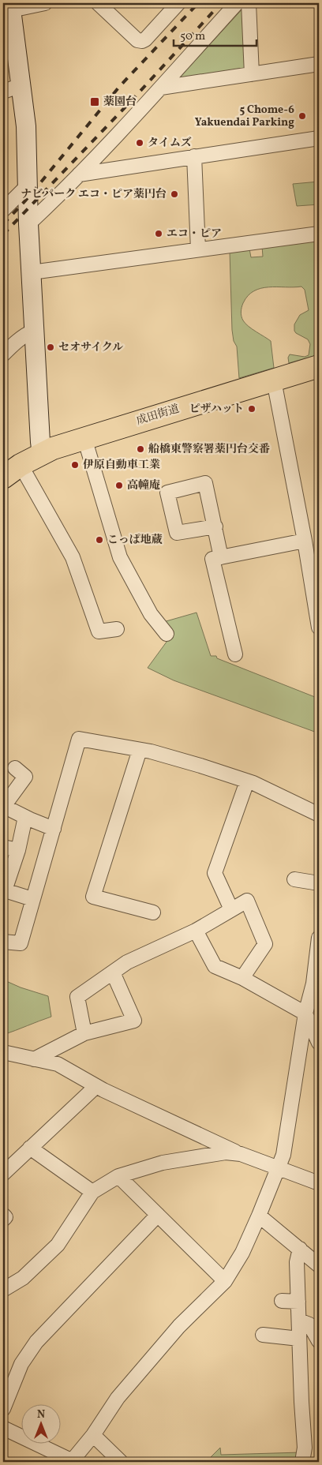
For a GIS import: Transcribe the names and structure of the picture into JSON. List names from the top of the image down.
{
  "streets": {
    "highway": ["成田街道"]
  },
  "places": {
    "transit": ["薬園台"],
    "other": [
      "5 Chome-6 Yakuendai Parking",
      "タイムズ",
      "ナビパーク エコ・ピア薬円台",
      "エコ・ピア",
      "セオサイクル",
      "ピザハット",
      "船橋東警察署薬円台交番",
      "伊原自動車工業",
      "高幢庵",
      "こっぱ地蔵"
    ]
  },
  "scale_bar": "50 m",
  "north": "top"
}
